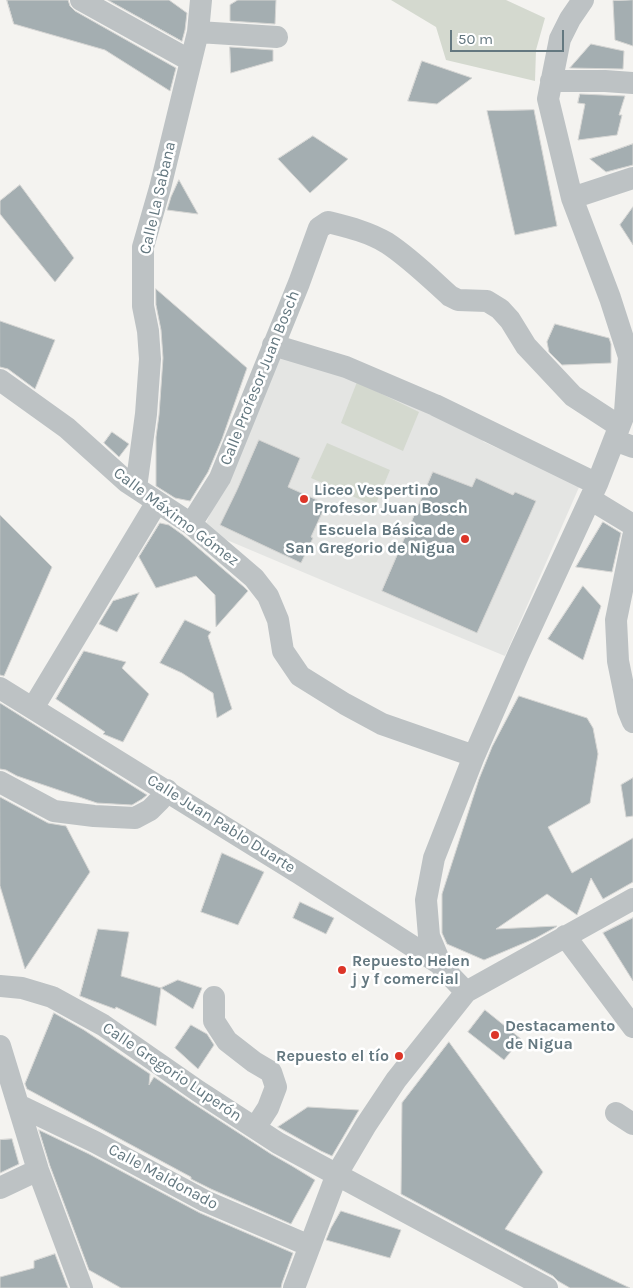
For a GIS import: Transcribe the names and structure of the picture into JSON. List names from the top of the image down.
{
  "streets": {
    "street": [
      "Calle La Sabana",
      "Calle Profesor Juan Bosch",
      "Calle Máximo Gómez",
      "Calle Juan Pablo Duarte",
      "Calle Gregorio Luperón",
      "Calle Maldonado"
    ]
  },
  "crossings": [
    ["Calle La Sabana", "Calle Máximo Gómez"],
    ["Calle Profesor Juan Bosch", "Calle Máximo Gómez"]
  ],
  "places": [
    "Liceo Vespertino Profesor Juan Bosch",
    "Escuela Básica de San Gregorio de Nigua",
    "Repuesto Helen j y f comercial",
    "Destacamento de Nigua",
    "Repuesto el tío"
  ],
  "scale_bar": "50 m"
}
